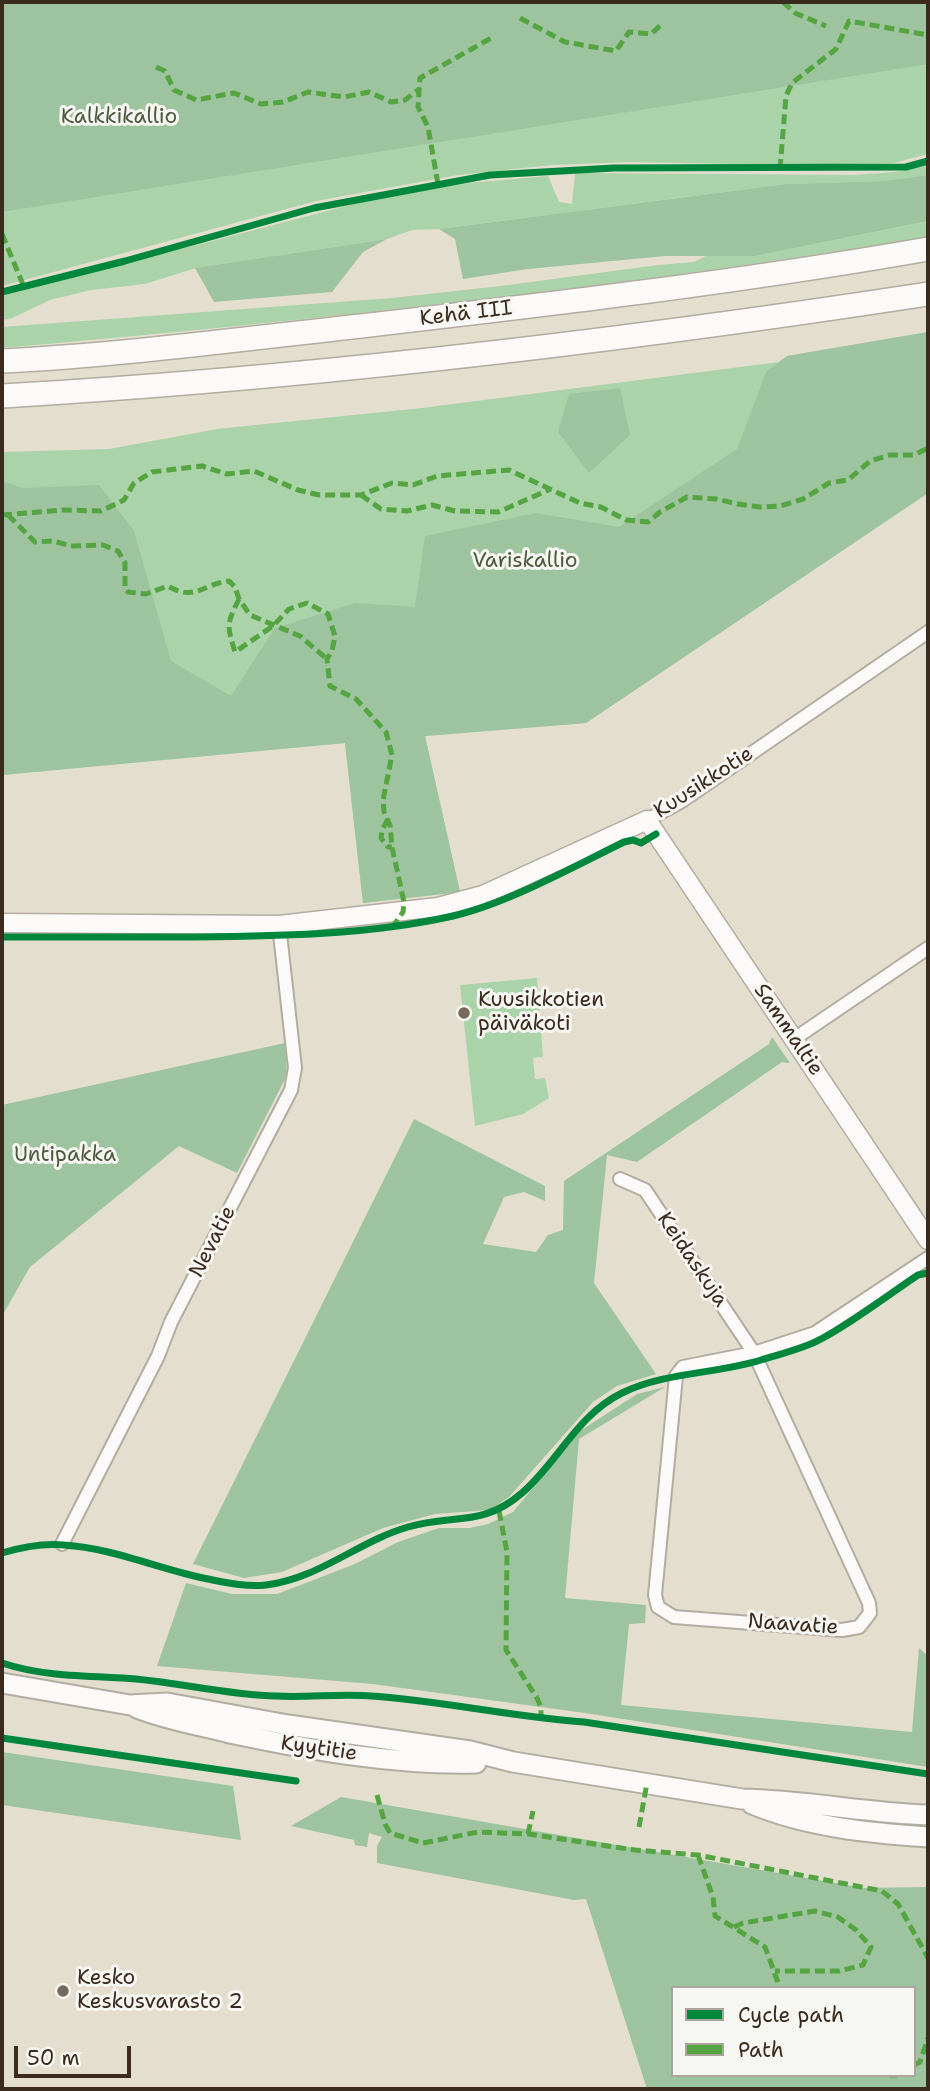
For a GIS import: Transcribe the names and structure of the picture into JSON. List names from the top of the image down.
{
  "streets": {
    "highway": ["Kehä III"],
    "main road": ["Kyytitie"],
    "street": [
      "Kuusikkotie",
      "Sammaltie",
      "Nevatie",
      "Keidaskuja",
      "Naavatie"
    ]
  },
  "crossings": [
    ["Kuusikkotie", "Sammaltie"],
    ["Kuusikkotie", "Nevatie"],
    ["Keidaskuja", "Naavatie"]
  ],
  "parks": ["Kalkkikallio", "Variskallio", "Untipakka"],
  "places": ["Kuusikkotien päiväkoti", "Kesko Keskusvarasto 2"],
  "legend": ["Cycle path", "Path"],
  "scale_bar": "50 m"
}
